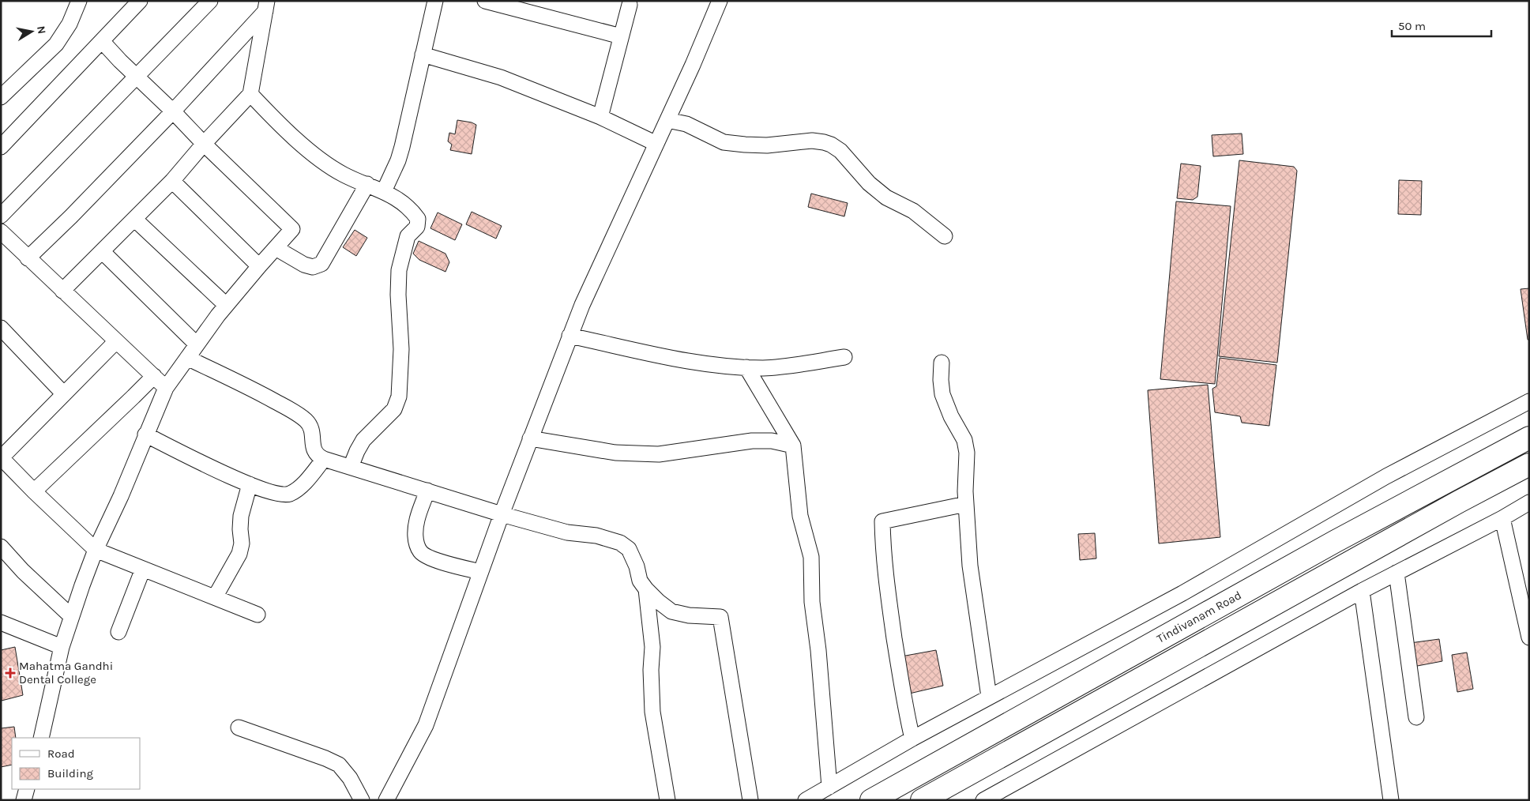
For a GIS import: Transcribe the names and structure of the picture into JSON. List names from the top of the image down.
{
  "streets": {
    "highway": ["Tindivanam Road"]
  },
  "places": {
    "health": ["Mahatma Gandhi Dental College"]
  },
  "legend": ["Road", "Building"],
  "scale_bar": "50 m",
  "north": "right"
}
